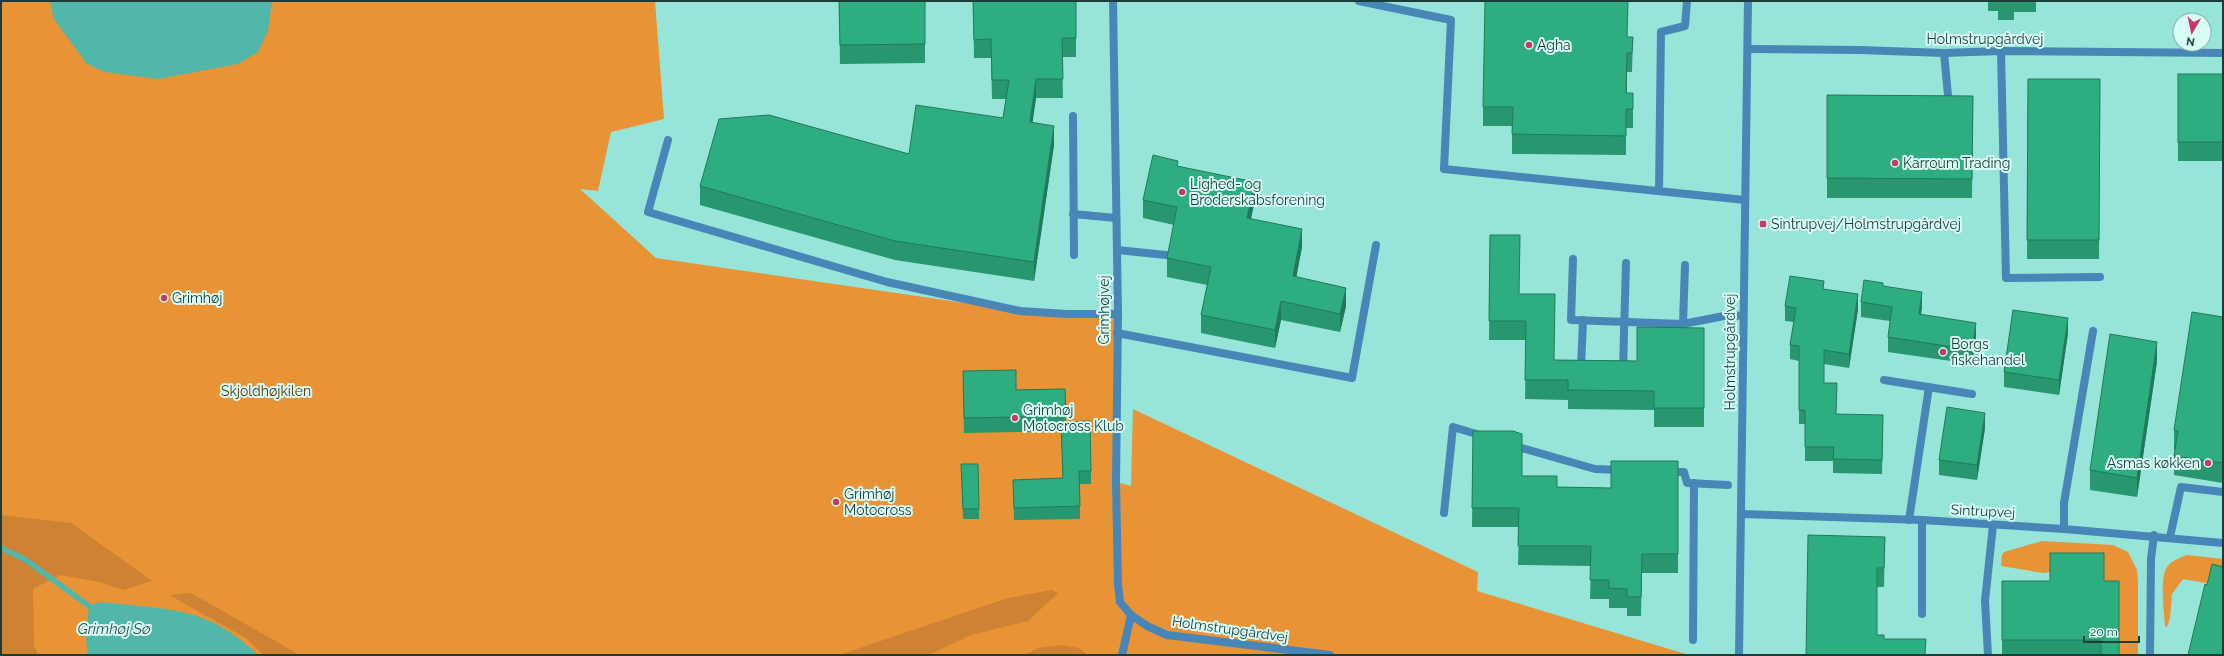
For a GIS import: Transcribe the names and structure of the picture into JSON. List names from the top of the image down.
{
  "streets": {
    "street": ["Holmstrupgårdvej", "Grimhøjvej", "Sintrupvej"]
  },
  "crossings": [
    ["Holmstrupgårdvej", "Grimhøjvej"],
    ["Holmstrupgårdvej", "Sintrupvej"]
  ],
  "water": ["Grimhøj Sø"],
  "parks": ["Skjoldhøjkilen"],
  "places": {
    "other": [
      "Agha",
      "Karroum Trading",
      "Lighed- og Broderskabsforening",
      "Grimhøj",
      "Borgs fiskehandel",
      "Grimhøj Motocross Klub",
      "Asmas køkken",
      "Grimhøj Motocross"
    ],
    "transit": ["Sintrupvej/Holmstrupgårdvej"]
  },
  "scale_bar": "20 m",
  "north": "bottom"
}
